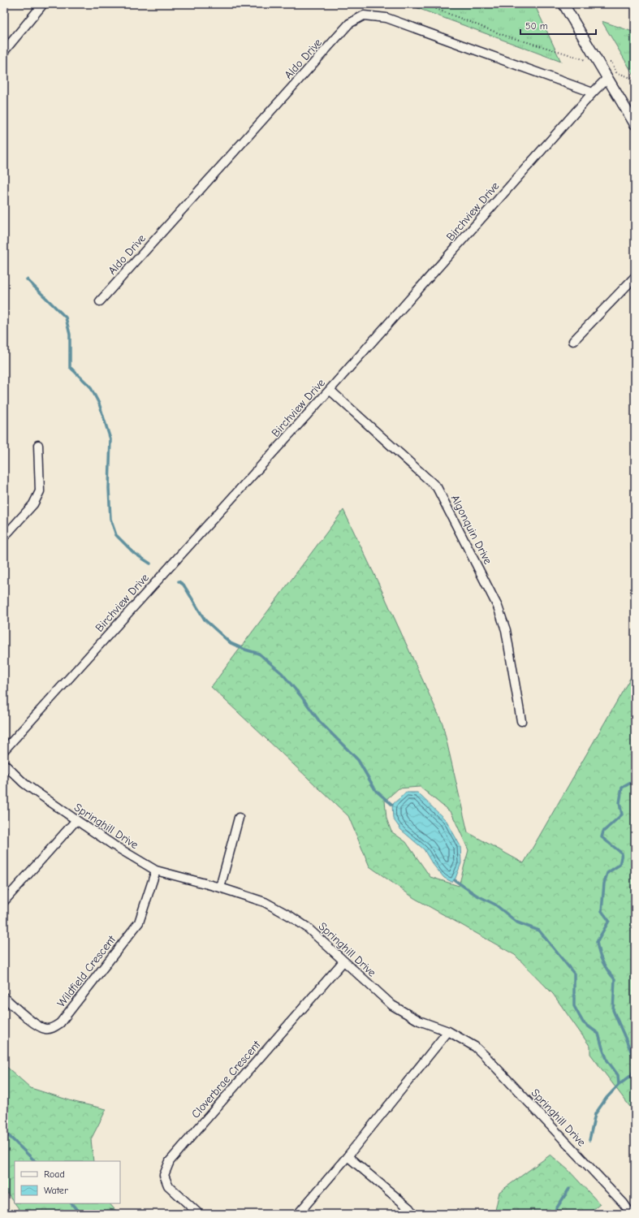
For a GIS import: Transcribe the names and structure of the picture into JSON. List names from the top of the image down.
{
  "streets": {
    "street": [
      "Aldo Drive",
      "Birchview Drive",
      "Algonquin Drive",
      "Springhill Drive",
      "Wildfield Crescent",
      "Cloverbrae Crescent"
    ]
  },
  "crossings": [
    ["Aldo Drive", "Birchview Drive"],
    ["Birchview Drive", "Algonquin Drive"],
    ["Springhill Drive", "Wildfield Crescent"],
    ["Springhill Drive", "Cloverbrae Crescent"]
  ],
  "legend": ["Road", "Water"],
  "scale_bar": "50 m"
}
